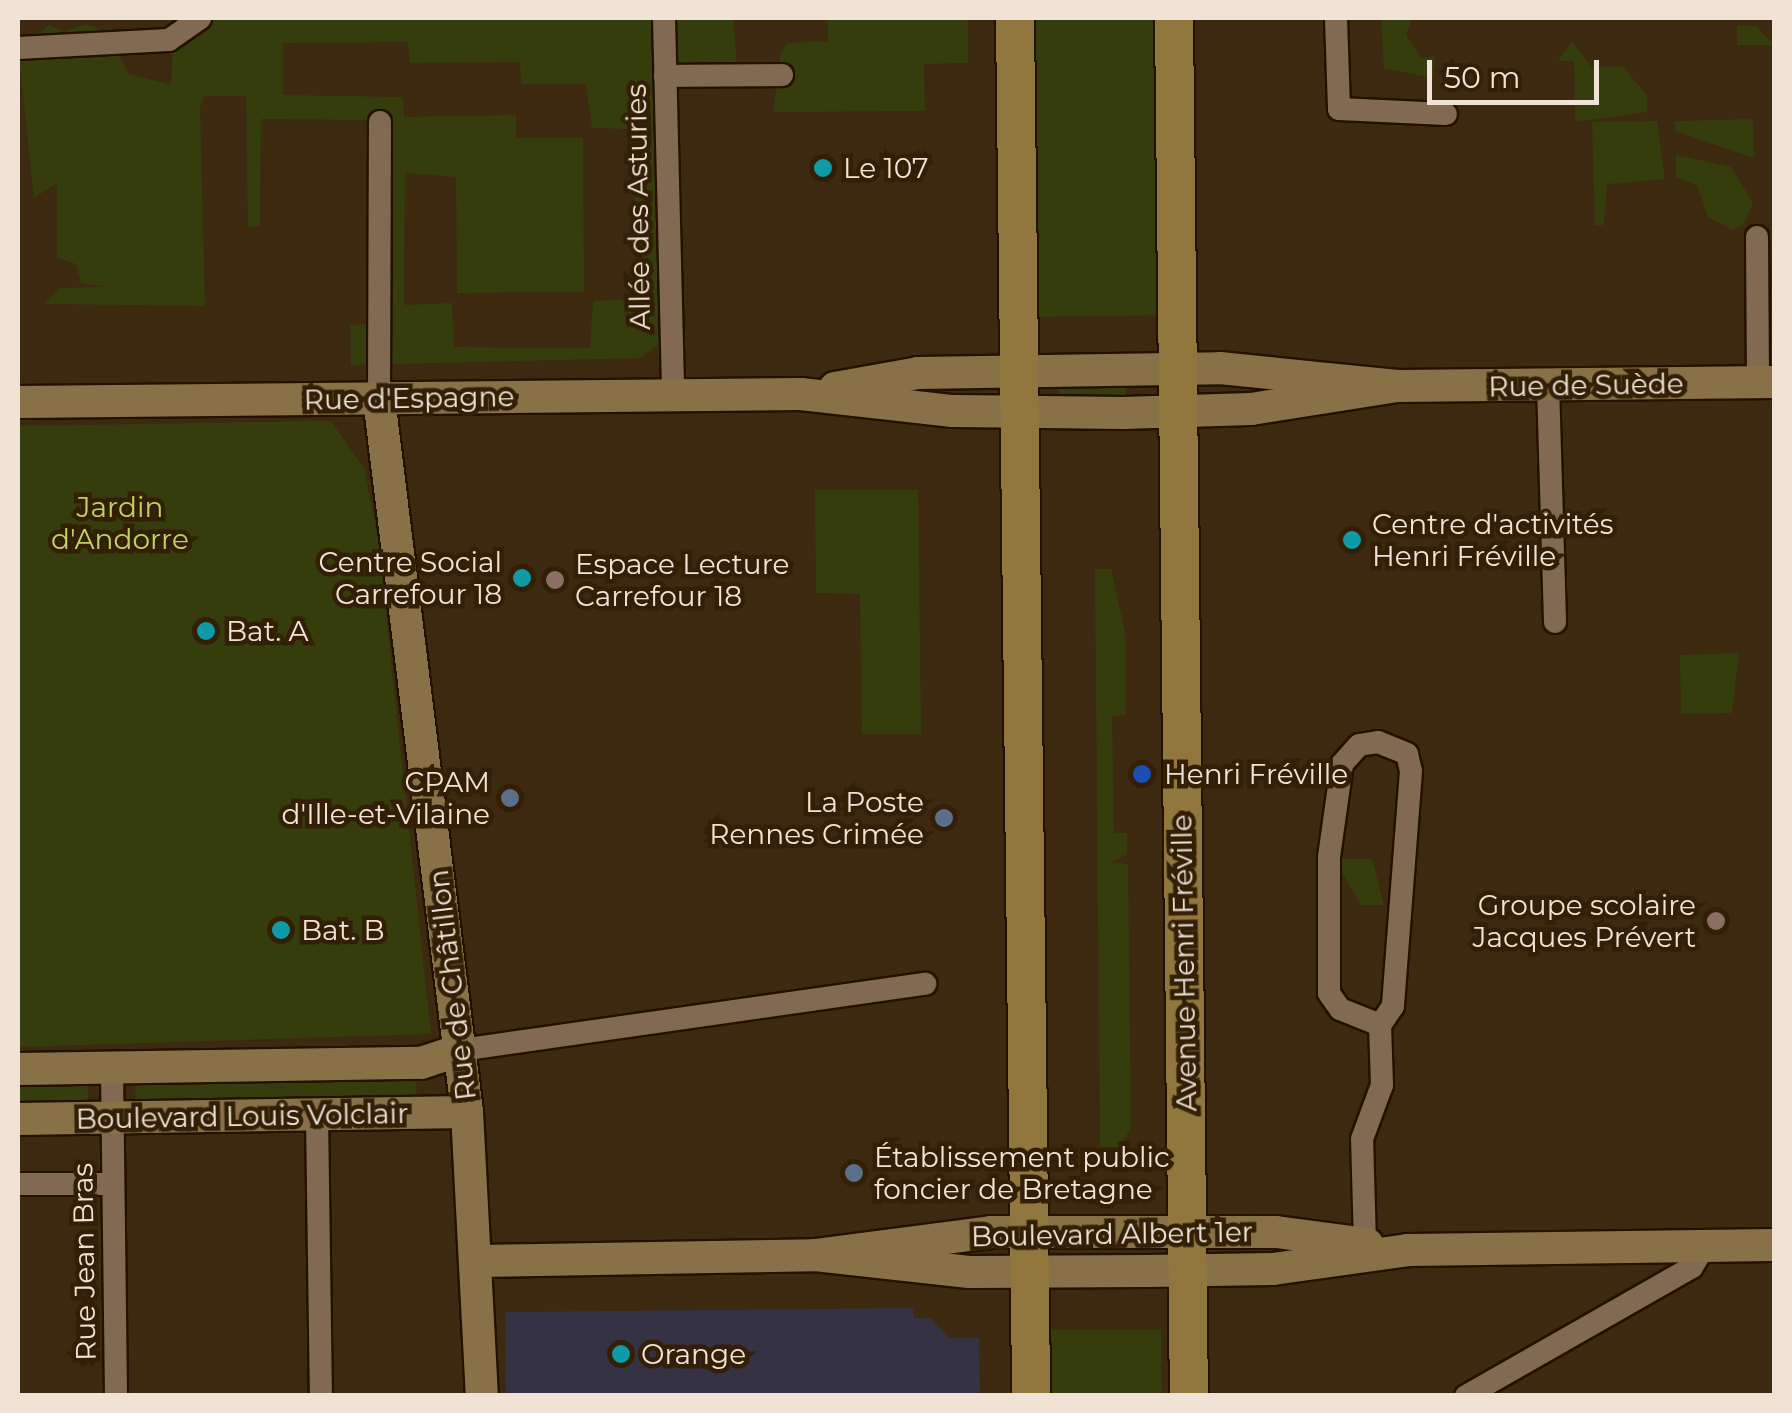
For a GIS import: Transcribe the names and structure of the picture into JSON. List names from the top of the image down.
{
  "streets": {
    "main road": ["Avenue Henri Fréville"],
    "street": [
      "Allée des Asturies",
      "Rue de Suède",
      "Rue d'Espagne",
      "Rue de Châtillon",
      "Boulevard Louis Volclair",
      "Boulevard Albert 1er",
      "Rue Jean Bras"
    ]
  },
  "crossings": [
    ["Allée des Asturies", "Rue d'Espagne"],
    ["Rue de Suède", "Avenue Henri Fréville"],
    ["Rue d'Espagne", "Rue de Châtillon"],
    ["Avenue Henri Fréville", "Boulevard Albert 1er"],
    ["Rue de Châtillon", "Boulevard Louis Volclair"],
    ["Rue de Châtillon", "Boulevard Albert 1er"],
    ["Boulevard Louis Volclair", "Rue Jean Bras"]
  ],
  "parks": ["Jardin d'Andorre"],
  "places": [
    "Le 107",
    "Centre d'activités Henri Fréville",
    "Centre Social Carrefour 18",
    "Espace Lecture Carrefour 18",
    "Bat. A",
    "Henri Fréville",
    "CPAM d'Ille-et-Vilaine",
    "La Poste Rennes Crimée",
    "Groupe scolaire Jacques Prévert",
    "Bat. B",
    "Établissement public foncier de Bretagne",
    "Orange"
  ],
  "scale_bar": "50 m"
}
